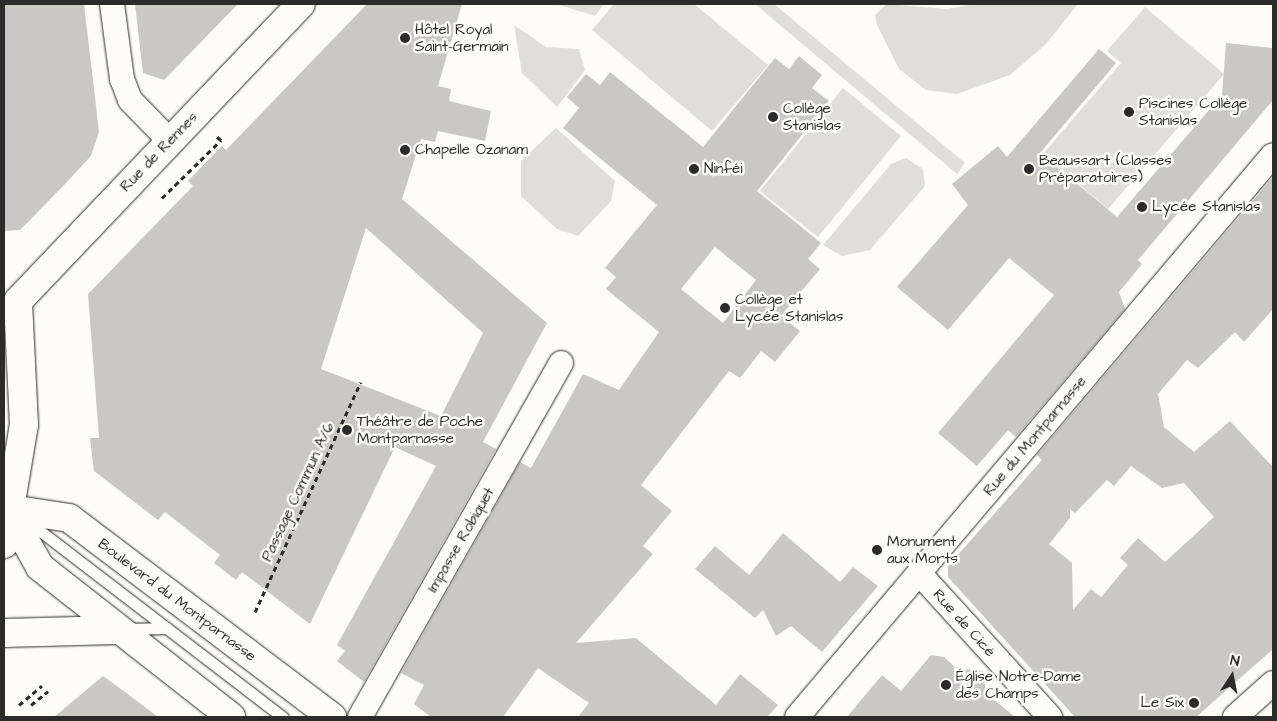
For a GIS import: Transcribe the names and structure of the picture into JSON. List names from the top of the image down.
{
  "streets": {
    "main road": ["Rue de Rennes", "Boulevard du Montparnasse"],
    "street": ["Rue du Montparnasse", "Impasse Robiquet", "Rue de Cicé"],
    "path": ["Passage Commun A/6"]
  },
  "crossings": [
    ["Rue du Montparnasse", "Rue de Cicé"]
  ],
  "places": [
    "Hôtel Royal Saint-Germain",
    "Piscines Collège Stanislas",
    "Collège Stanislas",
    "Chapelle Ozanam",
    "Ninféi",
    "Beaussart (Classes Préparatoires)",
    "Lycée Stanislas",
    "Collège et Lycée Stanislas",
    "Théâtre de Poche Montparnasse",
    "Monument aux Morts",
    "Église Notre-Dame des Champs",
    "Le Six"
  ],
  "north": "top"
}
